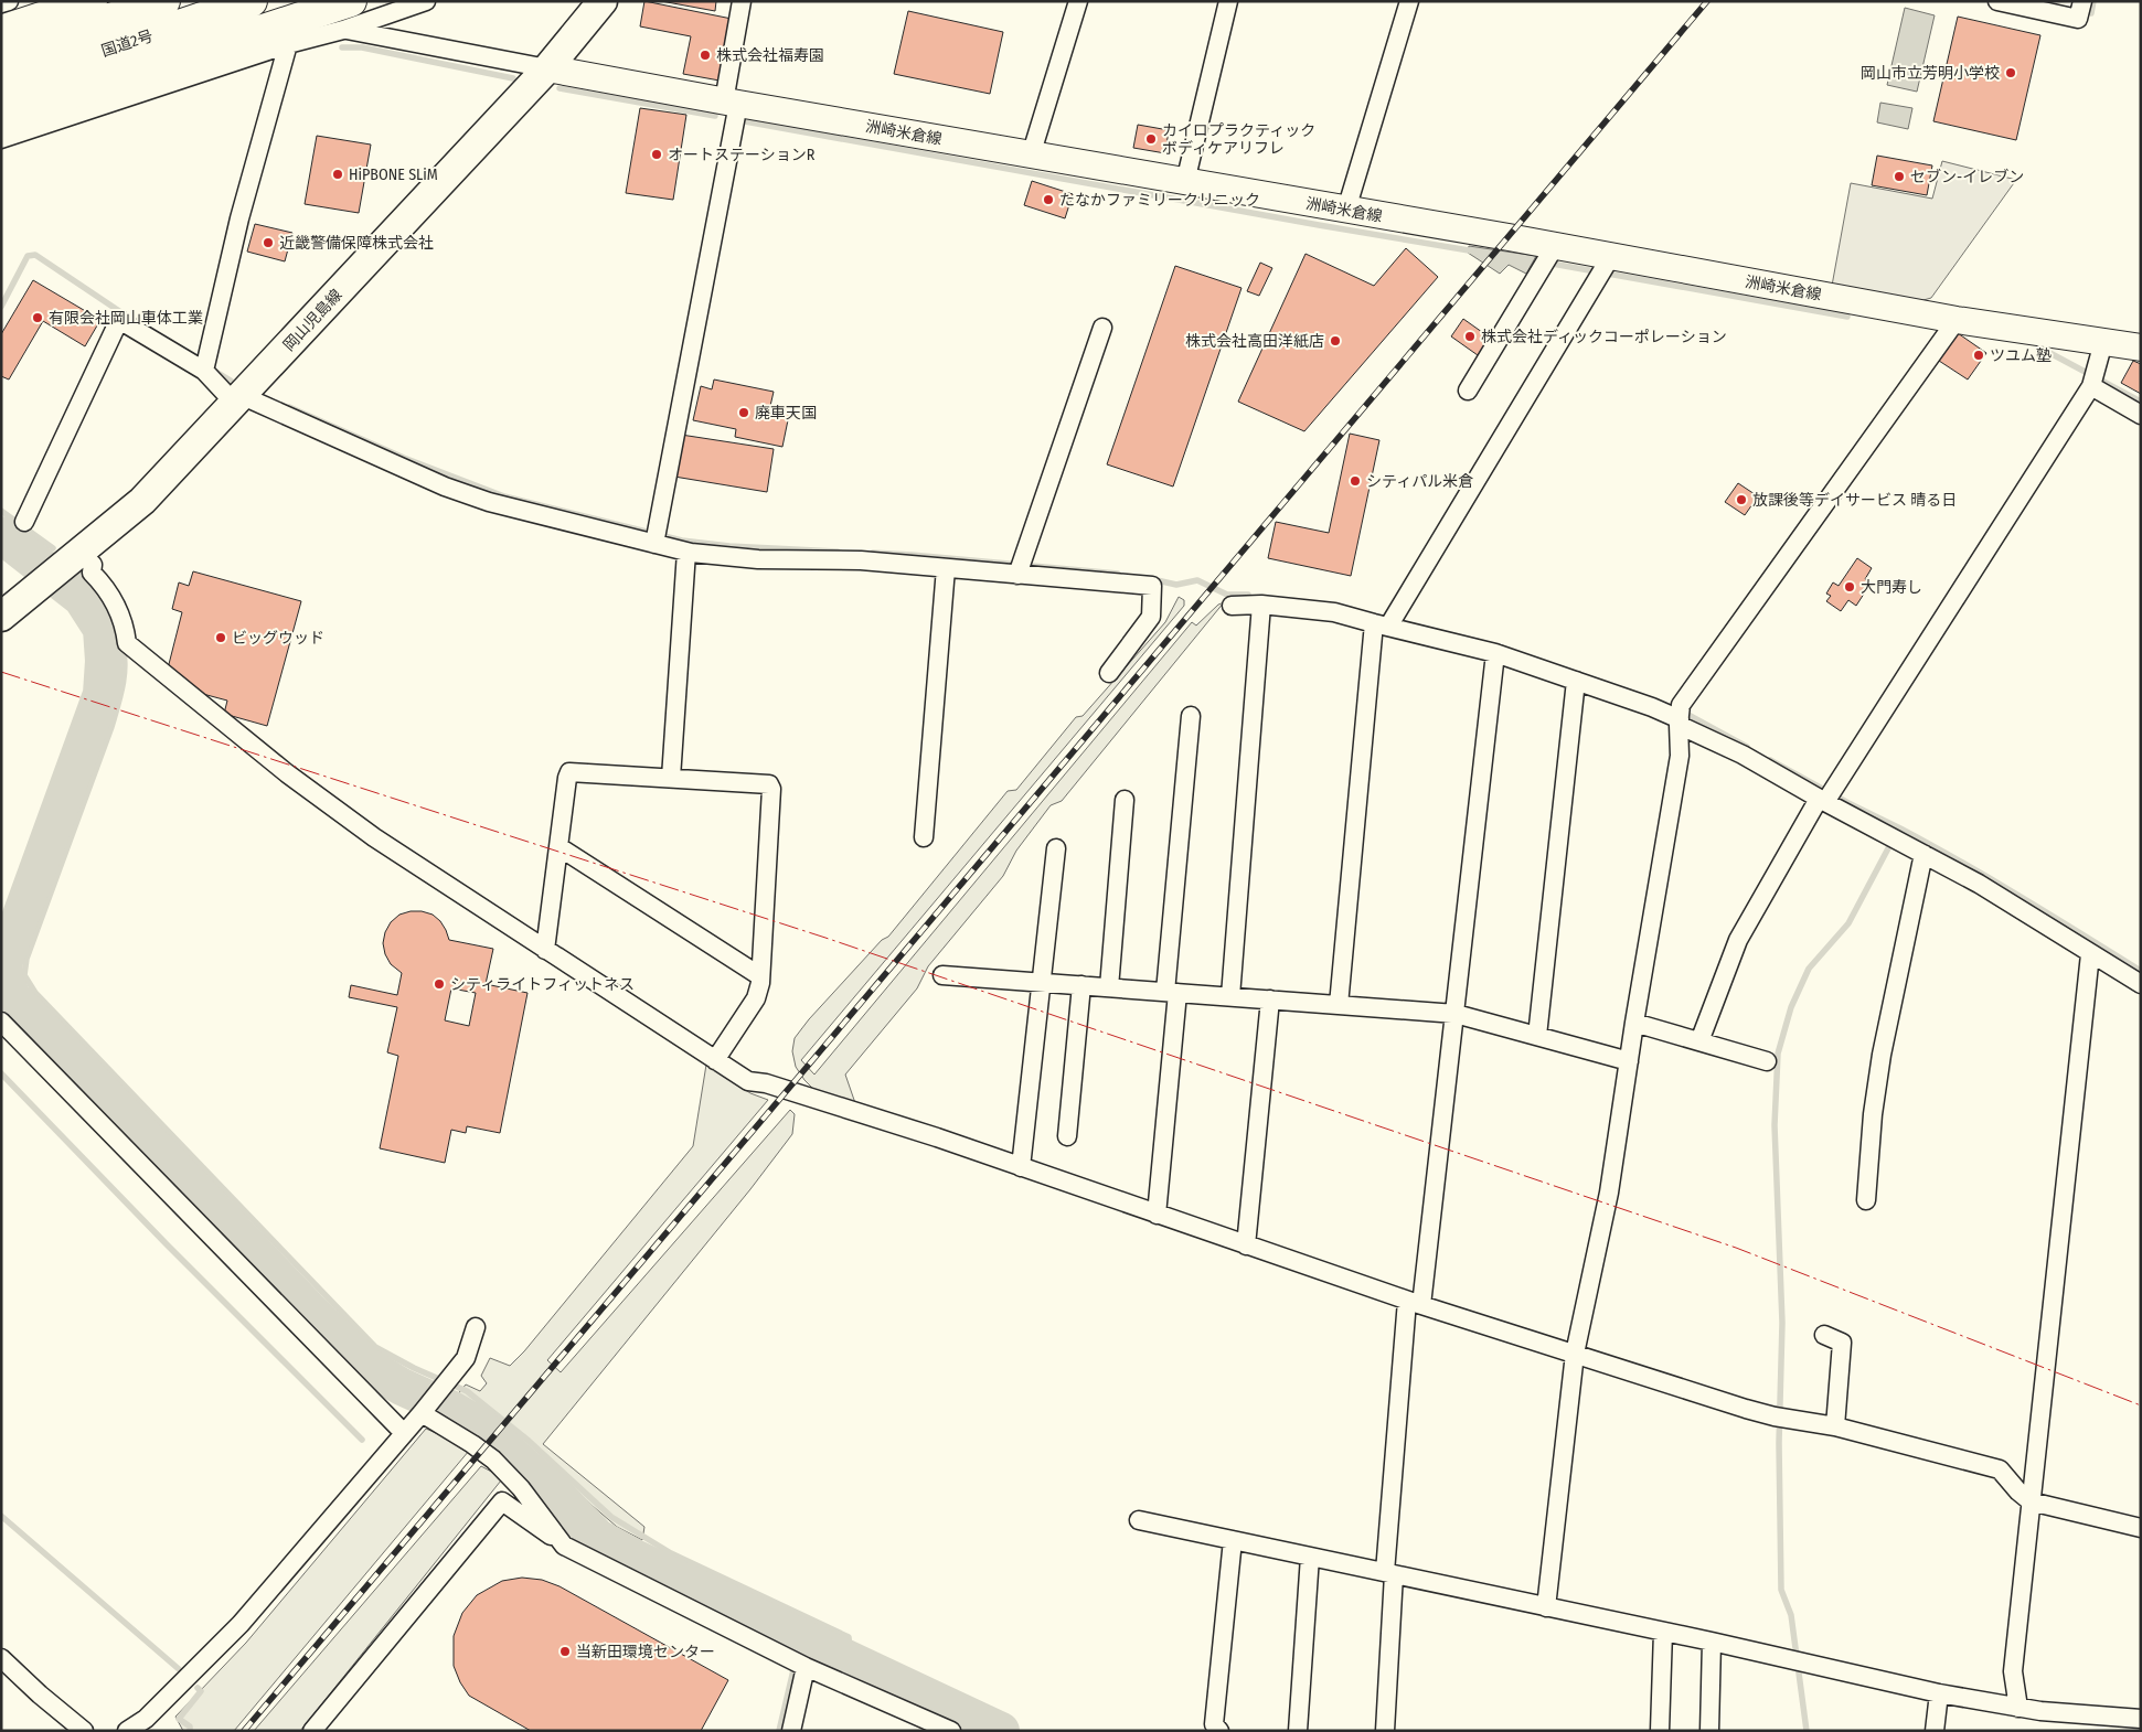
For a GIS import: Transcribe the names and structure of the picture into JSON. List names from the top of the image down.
{
  "streets": {
    "highway": ["国道2号"],
    "main road": ["洲崎米倉線", "岡山児島線"]
  },
  "crossings": [
    ["洲崎米倉線", "岡山児島線"]
  ],
  "places": [
    "株式会社福寿園",
    "岡山市立芳明小学校",
    "カイロプラクティック ボディケアリフレ",
    "オートステーションR",
    "HiPBONE SLiM",
    "セブン-イレブン",
    "たなかファミリークリニック",
    "近畿警備保障株式会社",
    "有限会社岡山車体工業",
    "株式会社ディックコーポレーション",
    "株式会社高田洋紙店",
    "ツユム塾",
    "廃車天国",
    "シティパル米倉",
    "放課後等デイサービス 晴る日",
    "大門寿し",
    "ビッグウッド",
    "シティライトフィットネス",
    "当新田環境センター"
  ]
}
